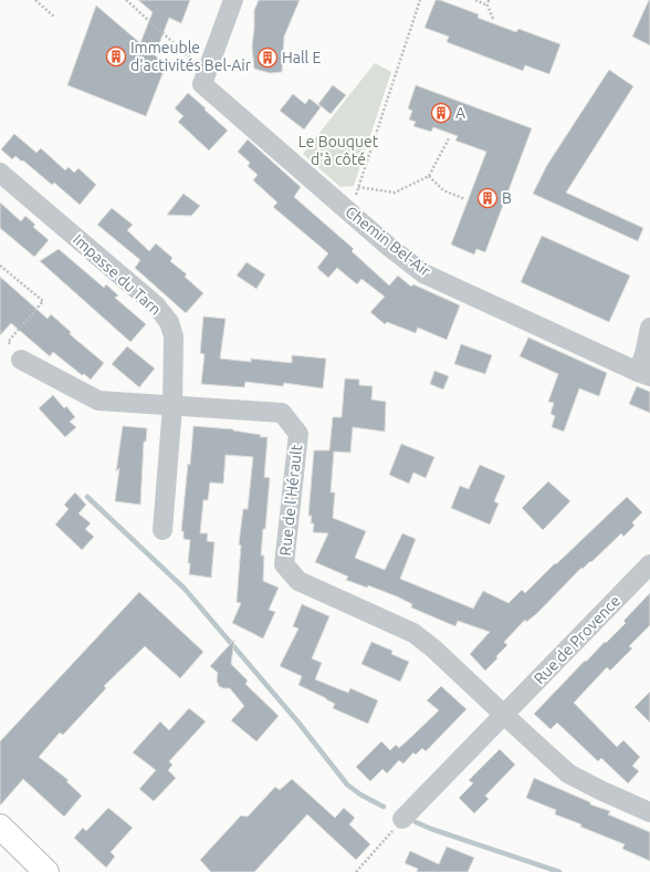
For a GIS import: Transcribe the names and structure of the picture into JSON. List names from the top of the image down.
{
  "streets": {
    "street": [
      "Chemin Bel-Air",
      "Impasse du Tarn",
      "Rue de l'Hérault",
      "Rue de Provence"
    ]
  },
  "crossings": [
    ["Impasse du Tarn", "Rue de l'Hérault"],
    ["Rue de l'Hérault", "Rue de Provence"]
  ],
  "parks": ["Le Bouquet d'à côté"],
  "places": {
    "building": [
      "Immeuble d'activités Bel-Air",
      "Hall E",
      "A",
      "B"
    ]
  }
}
